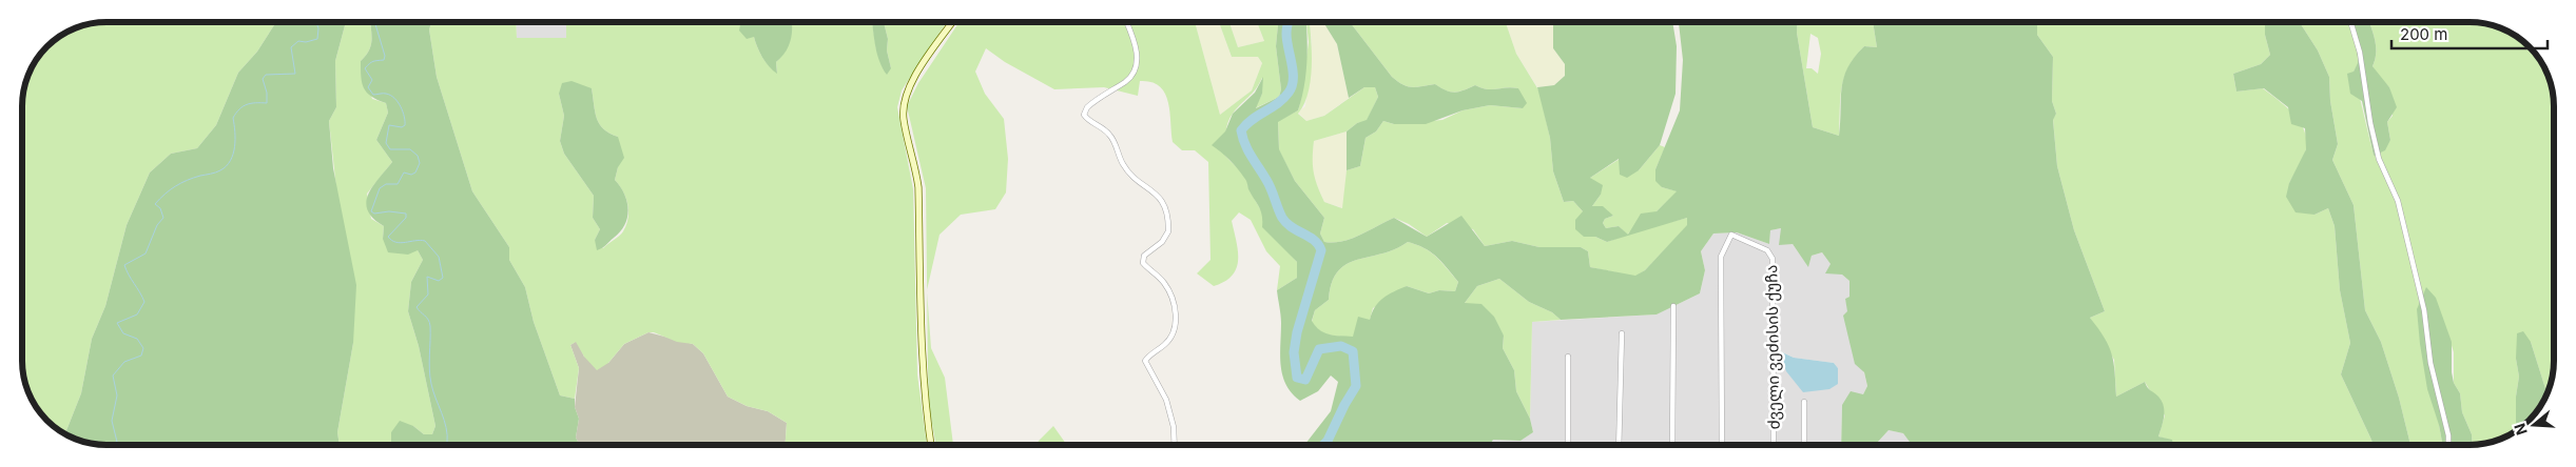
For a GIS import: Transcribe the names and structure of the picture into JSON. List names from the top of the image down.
{
  "streets": {
    "street": ["ძველი ვეძისის ქუჩა"]
  },
  "scale_bar": "200 m",
  "north": "left"
}
